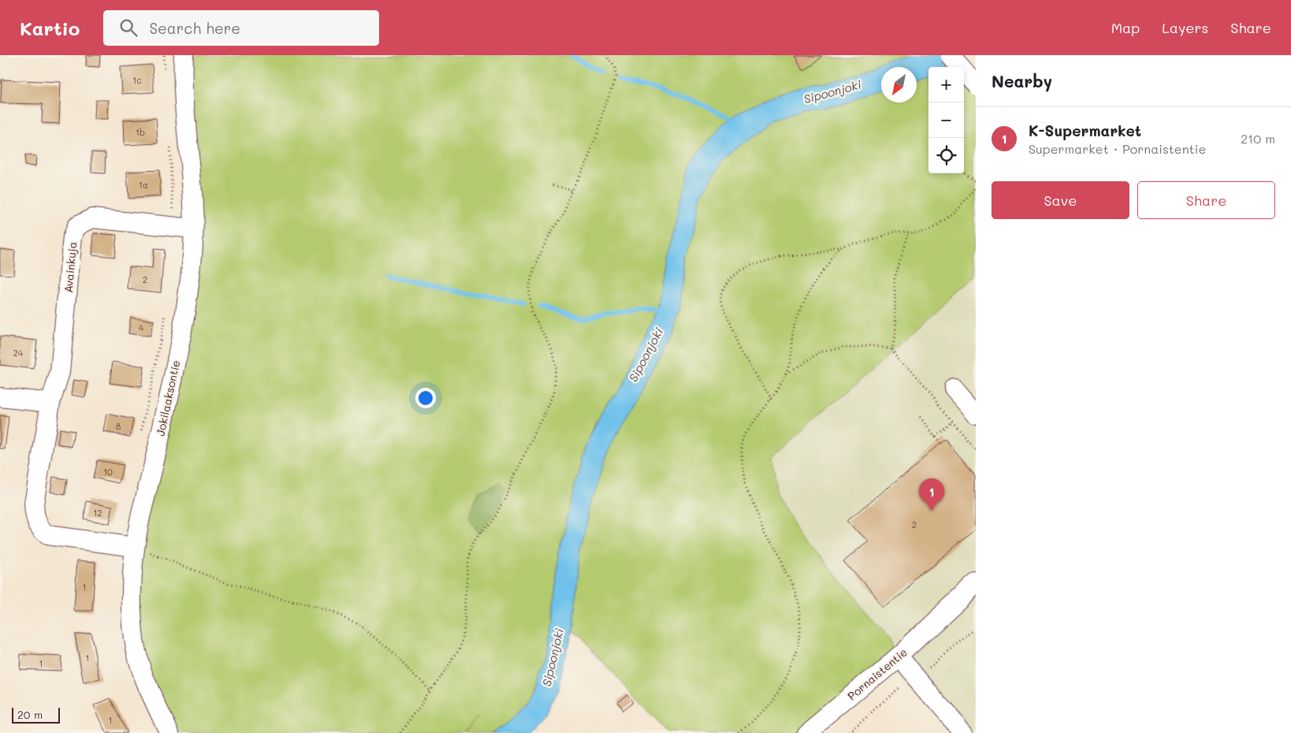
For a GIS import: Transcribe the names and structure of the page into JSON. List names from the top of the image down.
{
  "streets": {
    "street": ["Avainkuja", "Jokilaaksontie", "Pornaistentie"]
  },
  "crossings": [
    ["Avainkuja", "Jokilaaksontie"]
  ],
  "water": ["Sipoonjoki"],
  "house_numbers": [
    "1c",
    "1b",
    "1a",
    "2",
    "4",
    "24",
    "8",
    "10",
    "12",
    "2",
    "1",
    "1",
    "1",
    "1"
  ],
  "scale_bar": "20 m",
  "north": "bottom left",
  "page": {
    "header": "Kartio",
    "search": "Search here",
    "nav": ["Map", "Layers", "Share"],
    "heading": "Nearby",
    "map_buttons": ["+", "−"],
    "list": [
      {
        "mark": "1",
        "name": "K-Supermarket",
        "note": "Supermarket · Pornaistentie",
        "value": "210 m"
      }
    ],
    "buttons": ["Save", "Share"],
    "pins": "1",
    "scale": "20 m"
  }
}
